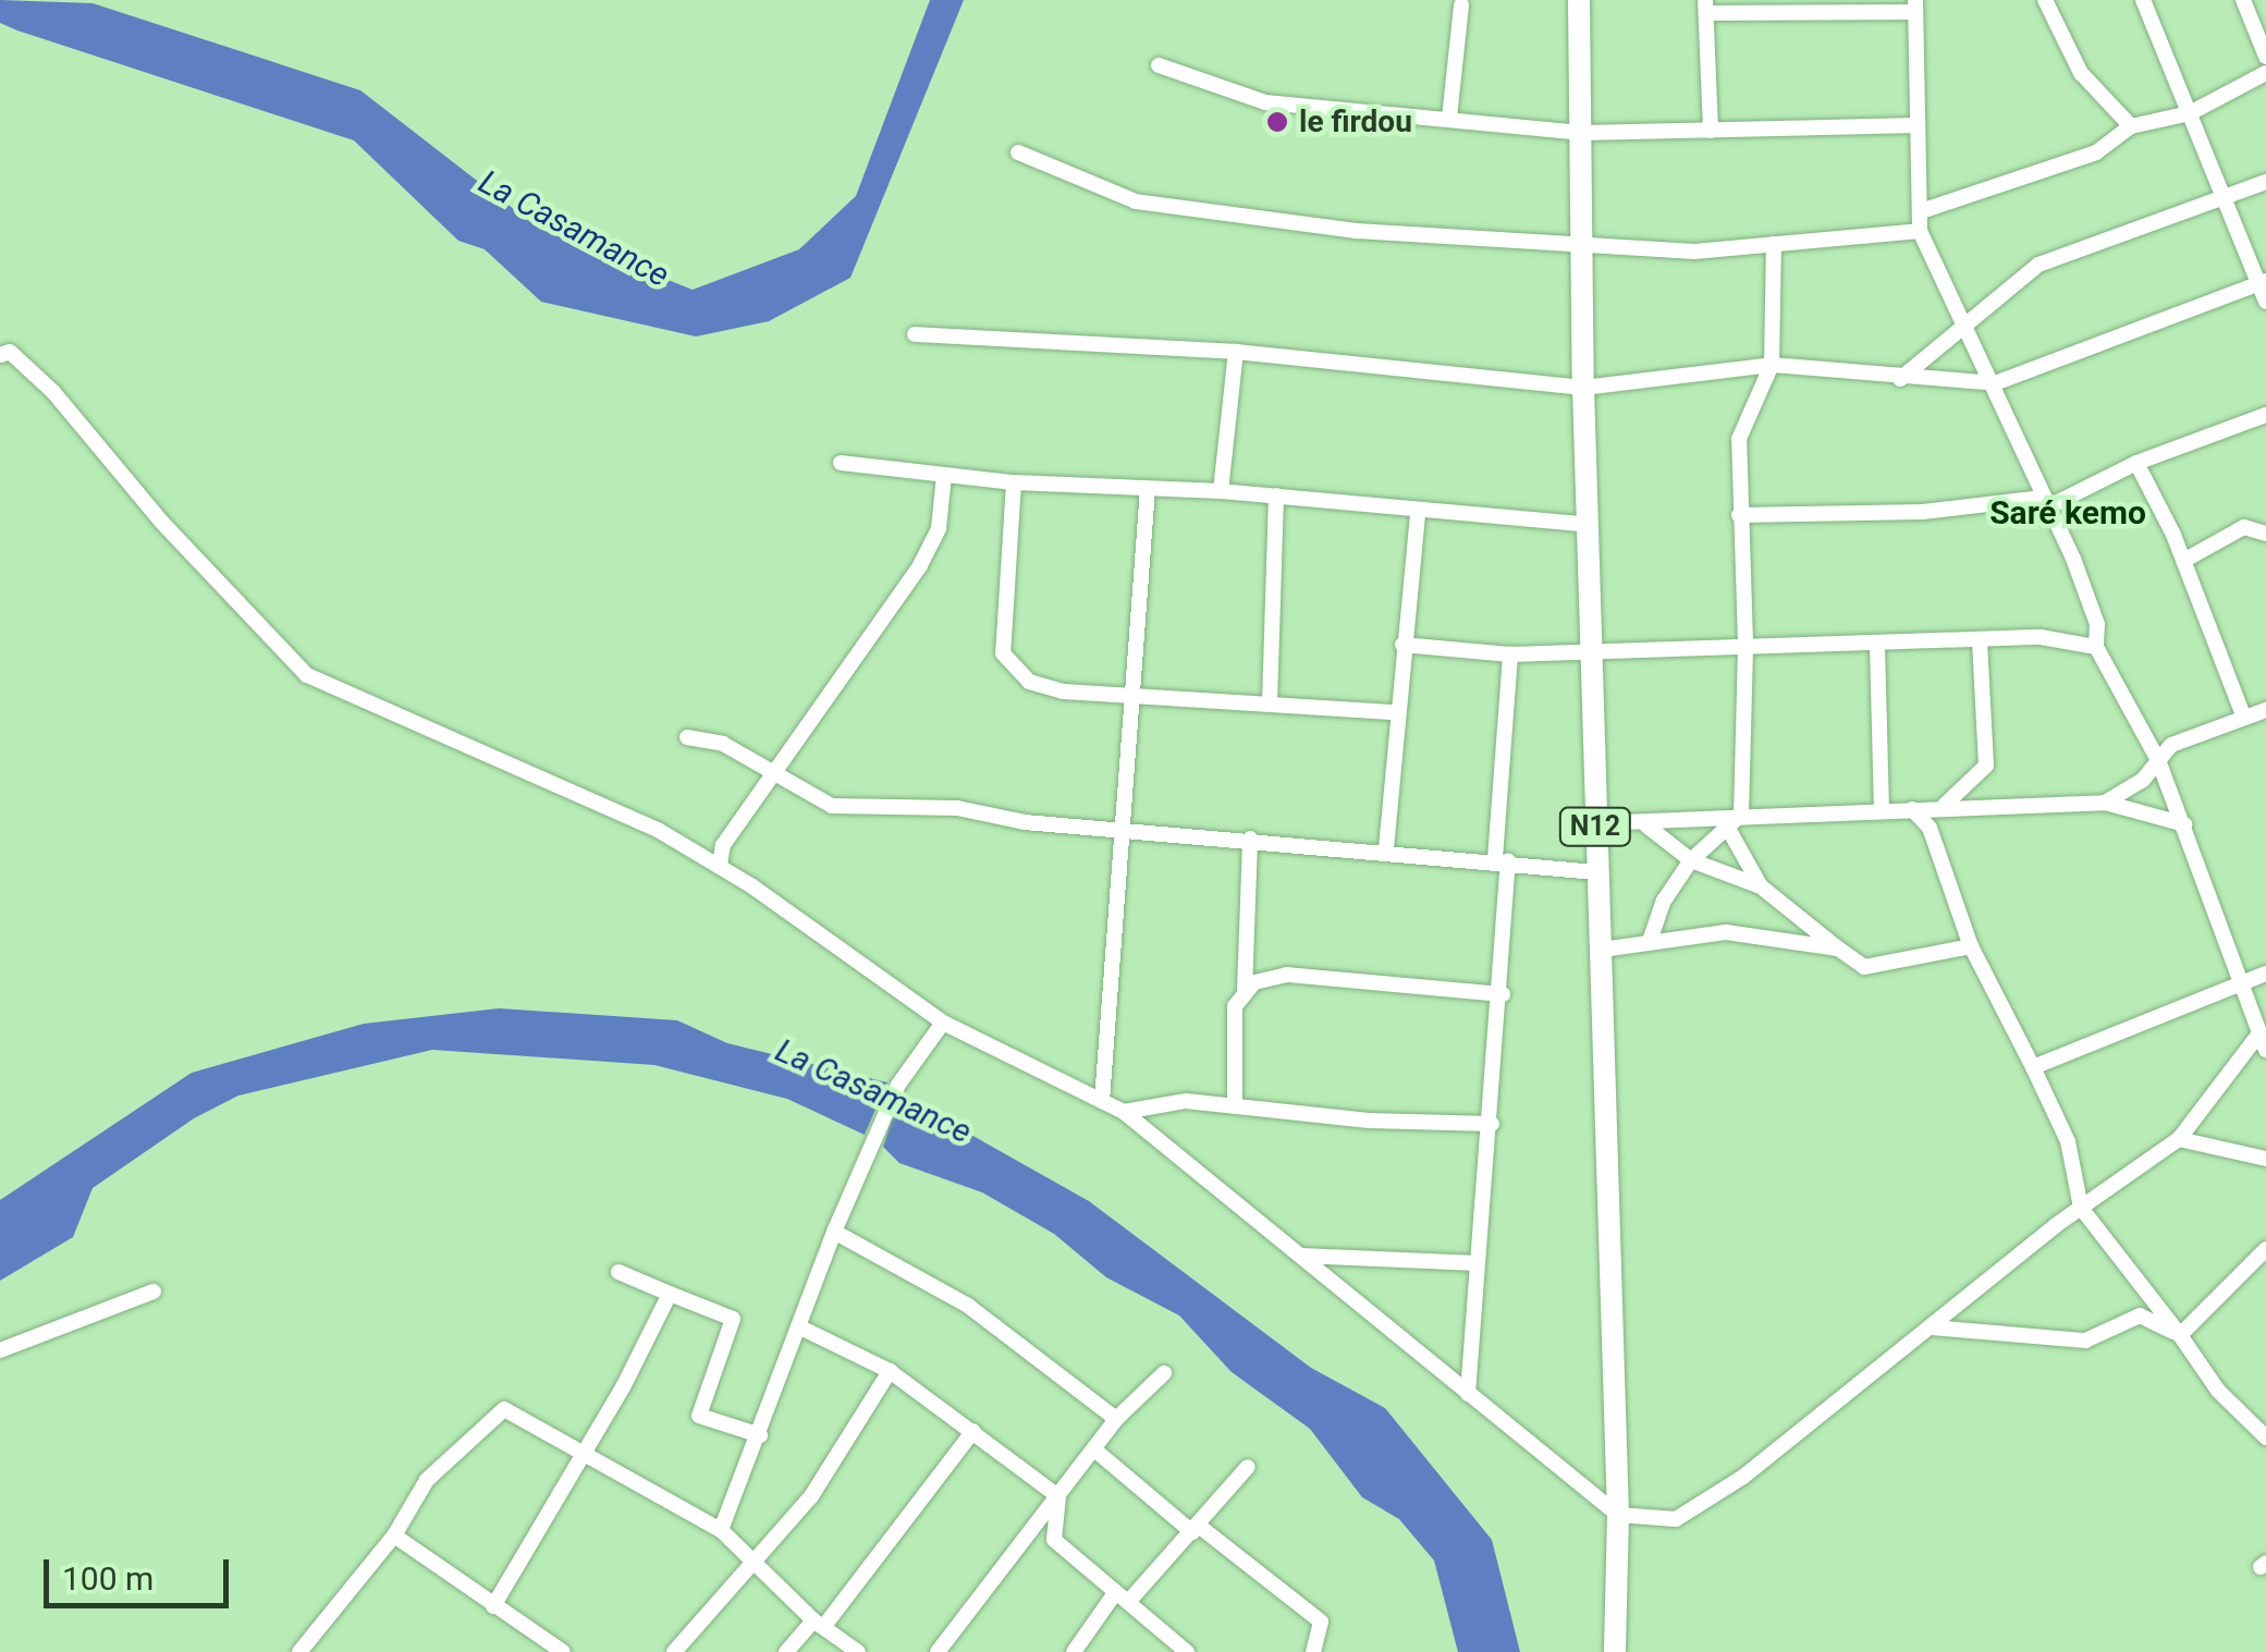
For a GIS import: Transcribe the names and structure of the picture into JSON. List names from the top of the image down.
{
  "streets": {
    "main road": ["N12"]
  },
  "districts": ["Saré kemo"],
  "water": ["La Casamance"],
  "places": ["le firdou"],
  "scale_bar": "100 m"
}
